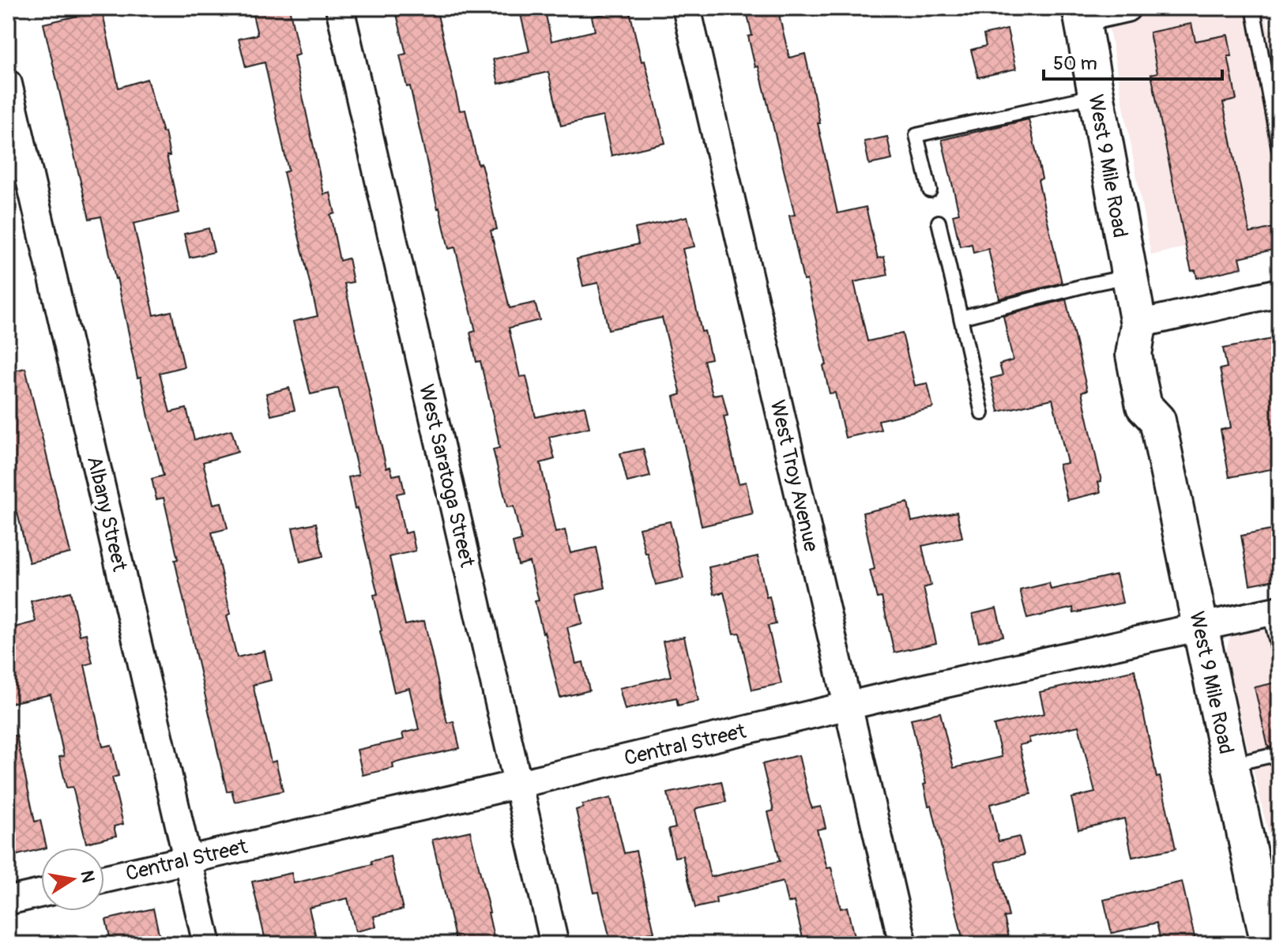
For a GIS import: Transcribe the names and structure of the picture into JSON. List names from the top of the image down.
{
  "streets": {
    "main road": ["West 9 Mile Road"],
    "street": [
      "West Saratoga Street",
      "West Troy Avenue",
      "Albany Street",
      "Central Street"
    ]
  },
  "crossings": [
    ["West 9 Mile Road", "Central Street"],
    ["West Saratoga Street", "Central Street"],
    ["West Troy Avenue", "Central Street"],
    ["Albany Street", "Central Street"]
  ],
  "scale_bar": "50 m",
  "north": "right"
}
